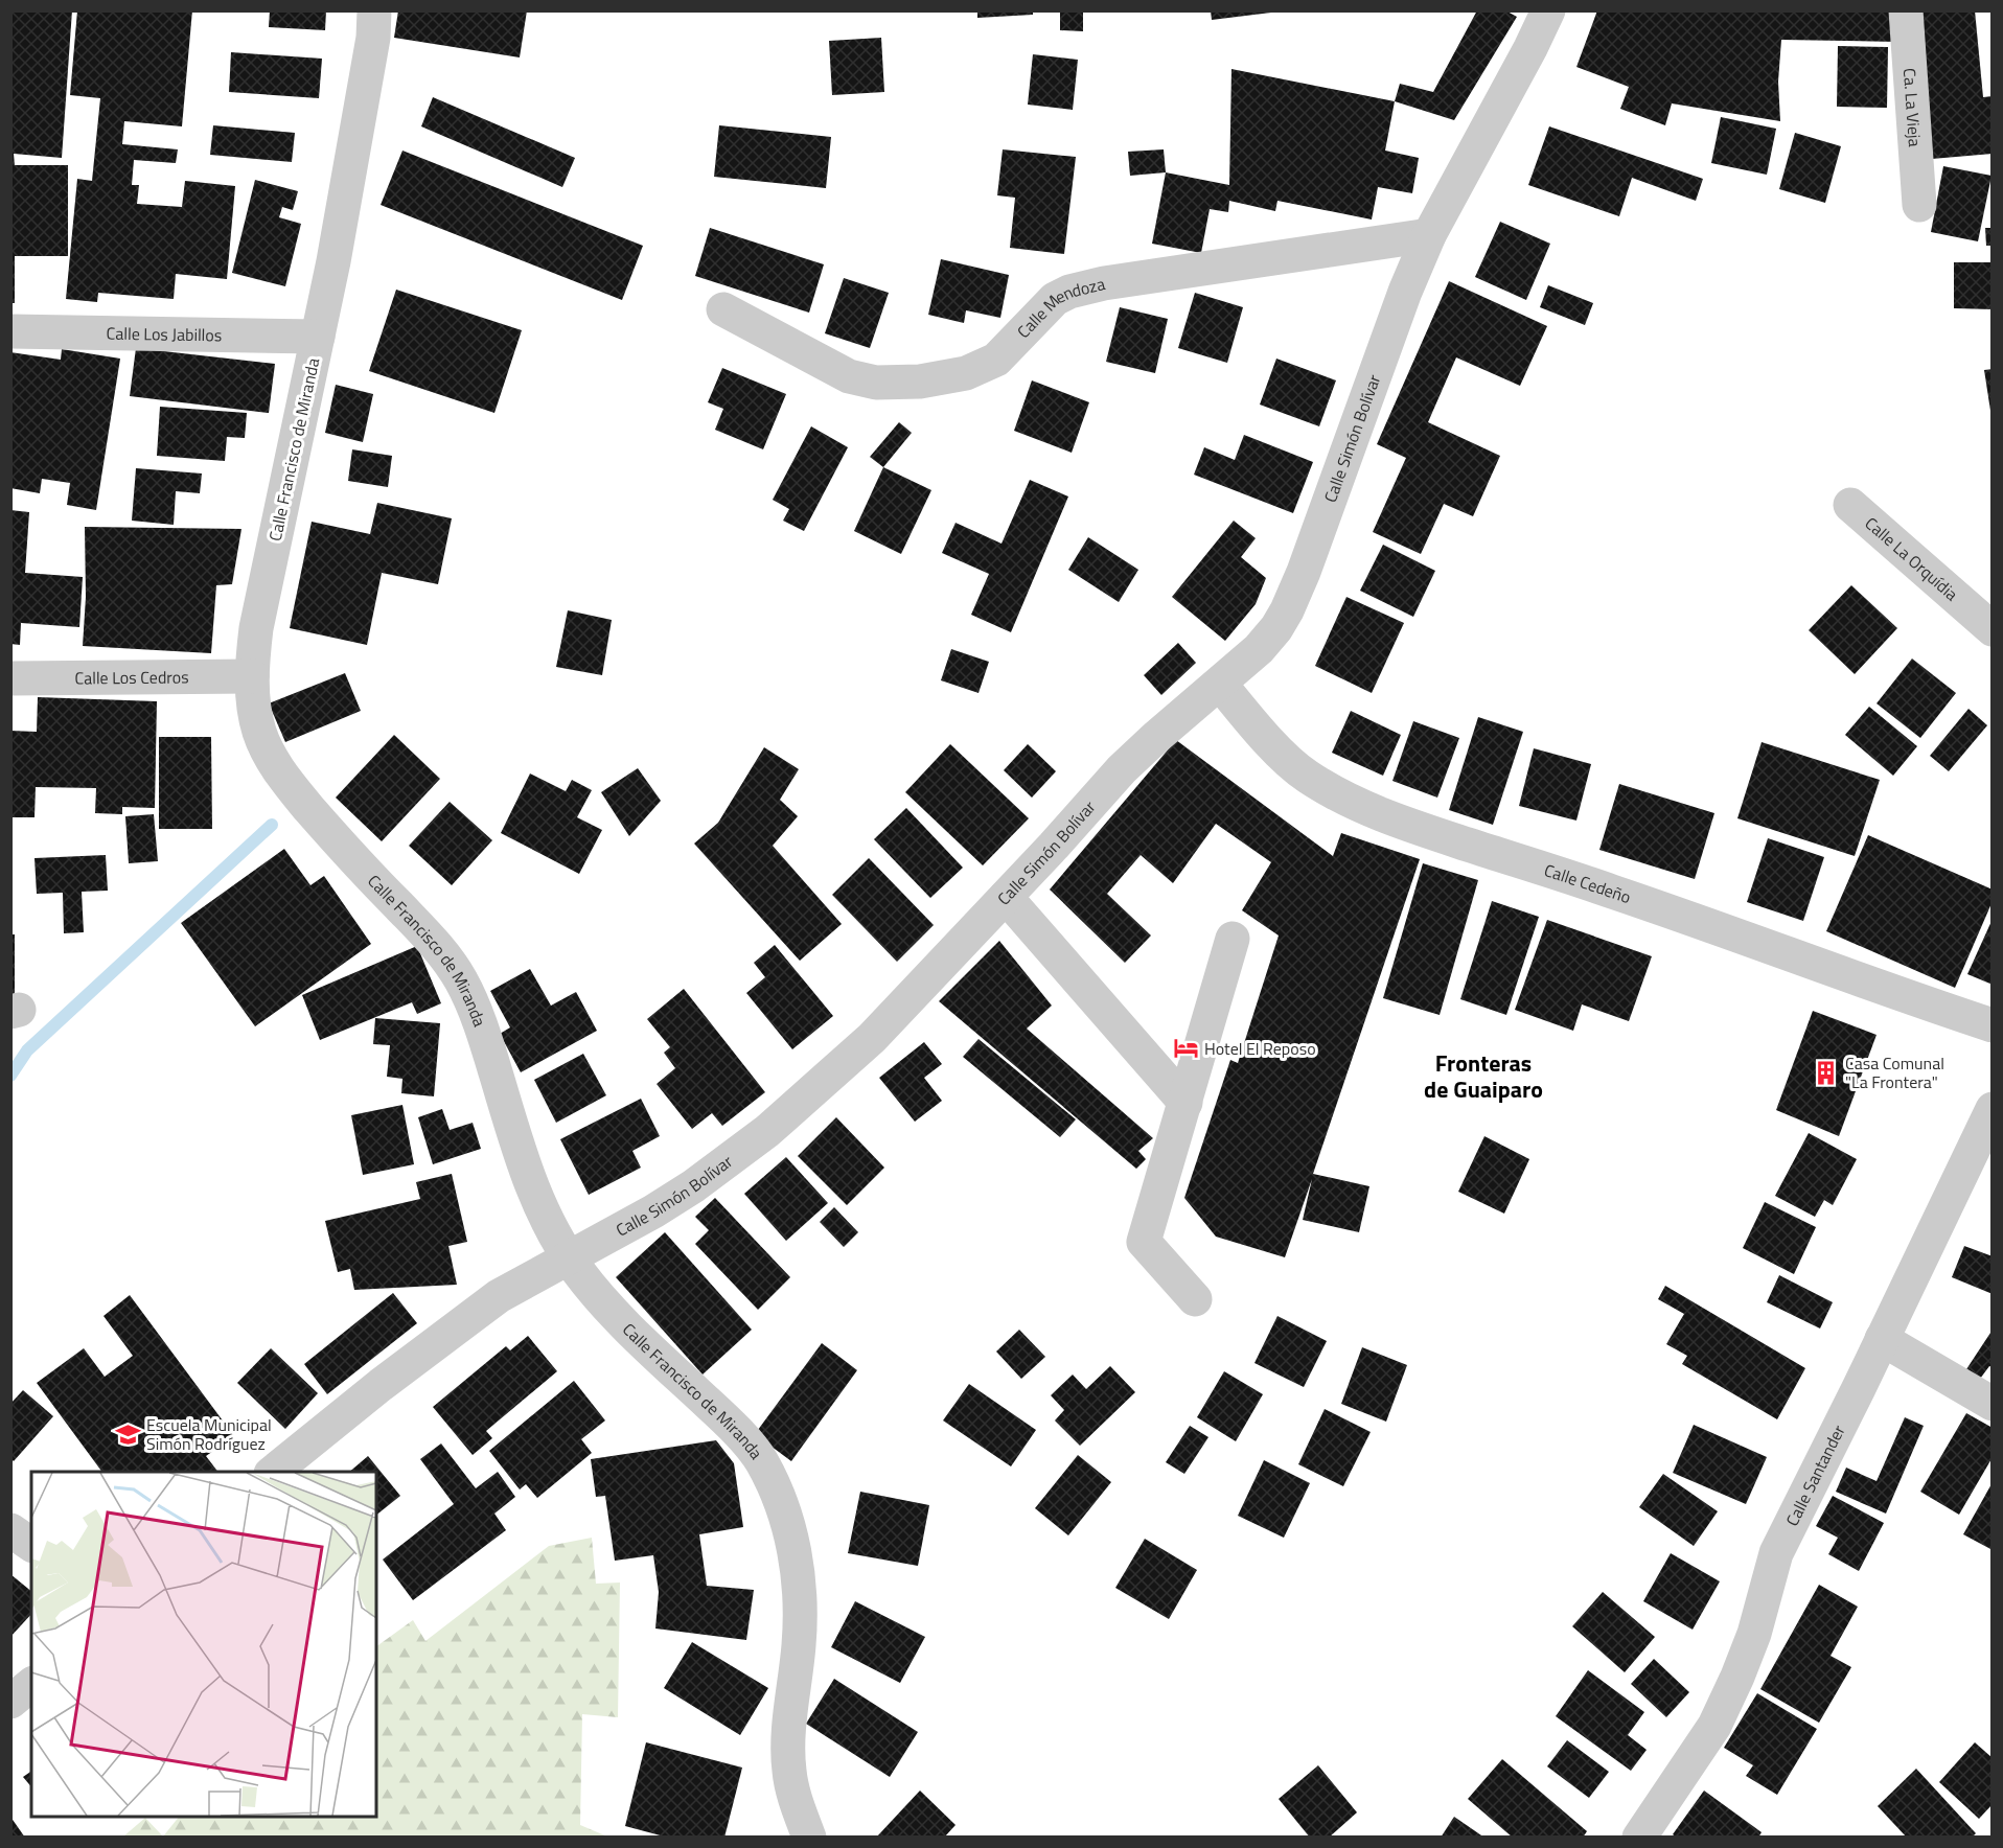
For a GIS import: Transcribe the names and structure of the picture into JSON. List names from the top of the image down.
{
  "streets": {
    "street": [
      "Ca. La Vieja",
      "Calle Mendoza",
      "Calle Los Jabillos",
      "Calle Simón Bolívar",
      "Calle Francisco de Miranda",
      "Calle La Orquídia",
      "Calle Los Cedros",
      "Calle Cedeño",
      "Calle Santander"
    ]
  },
  "crossings": [
    ["Calle Mendoza", "Calle Simón Bolívar"],
    ["Calle Los Jabillos", "Calle Francisco de Miranda"],
    ["Calle Simón Bolívar", "Calle Francisco de Miranda"],
    ["Calle Simón Bolívar", "Calle Cedeño"],
    ["Calle Francisco de Miranda", "Calle Los Cedros"]
  ],
  "districts": ["Fronteras de Guaiparo"],
  "places": {
    "hotel": ["Hotel El Reposo"],
    "building": ["Casa Comunal \"La Frontera\""],
    "school or university": ["Escuela Municipal Simón Rodríguez"]
  }
}
